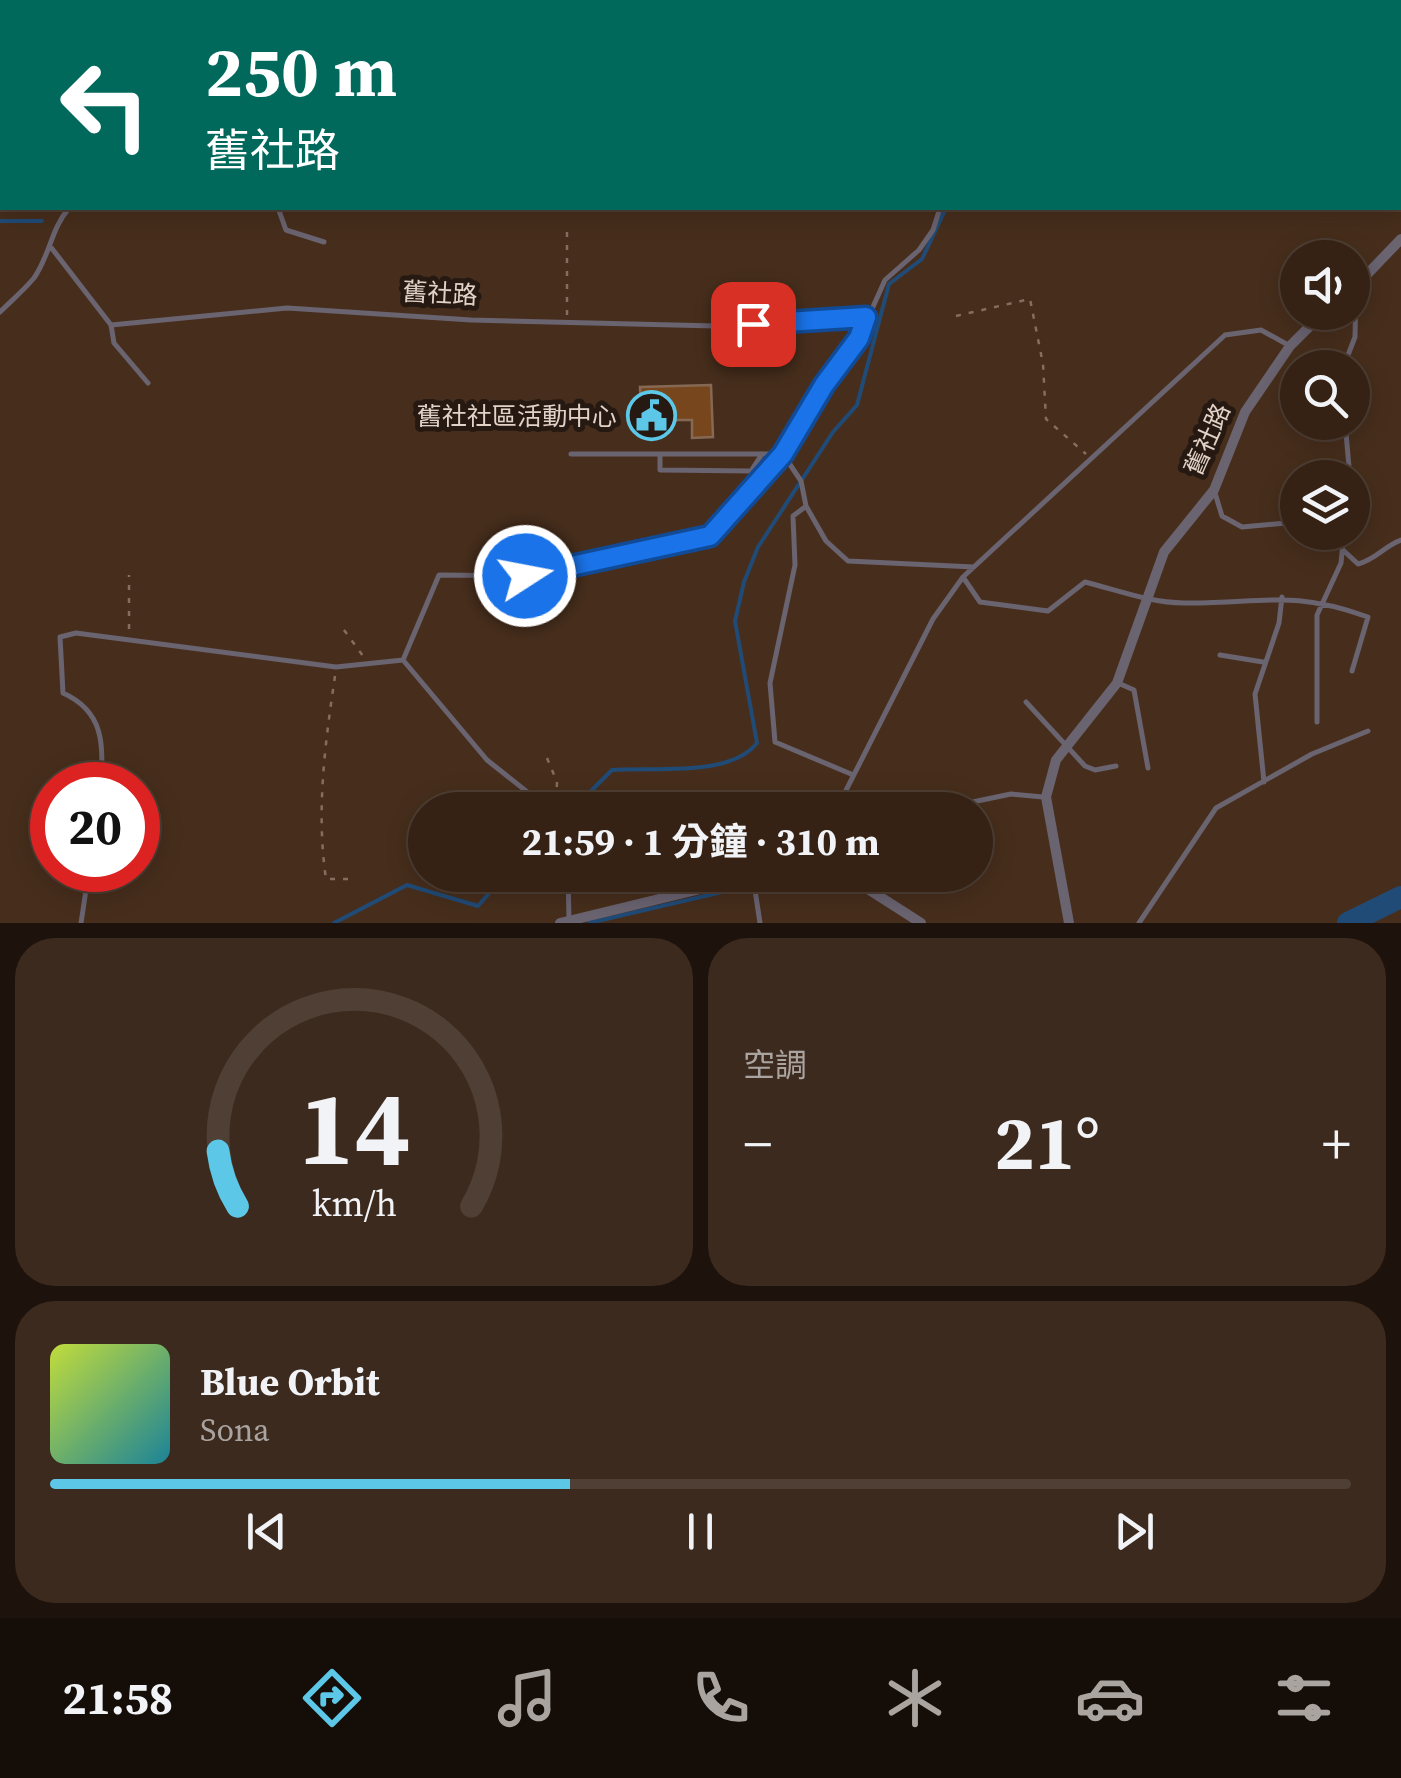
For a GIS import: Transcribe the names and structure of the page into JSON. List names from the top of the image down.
{
  "streets": {
    "street": ["舊社路"]
  },
  "places": {
    "public building": ["舊社社區活動中心"]
  },
  "page": {
    "turn": ["250 m", "舊社路"],
    "limit": "20",
    "trip": "21:59 · 1 分鐘 · 310 m",
    "tile": "空調",
    "heat": ["−", "21°", "+"],
    "song": ["Blue Orbit", "Sona"],
    "tabs": "21:58",
    "gauge": ["14", "km/h"]
  }
}
